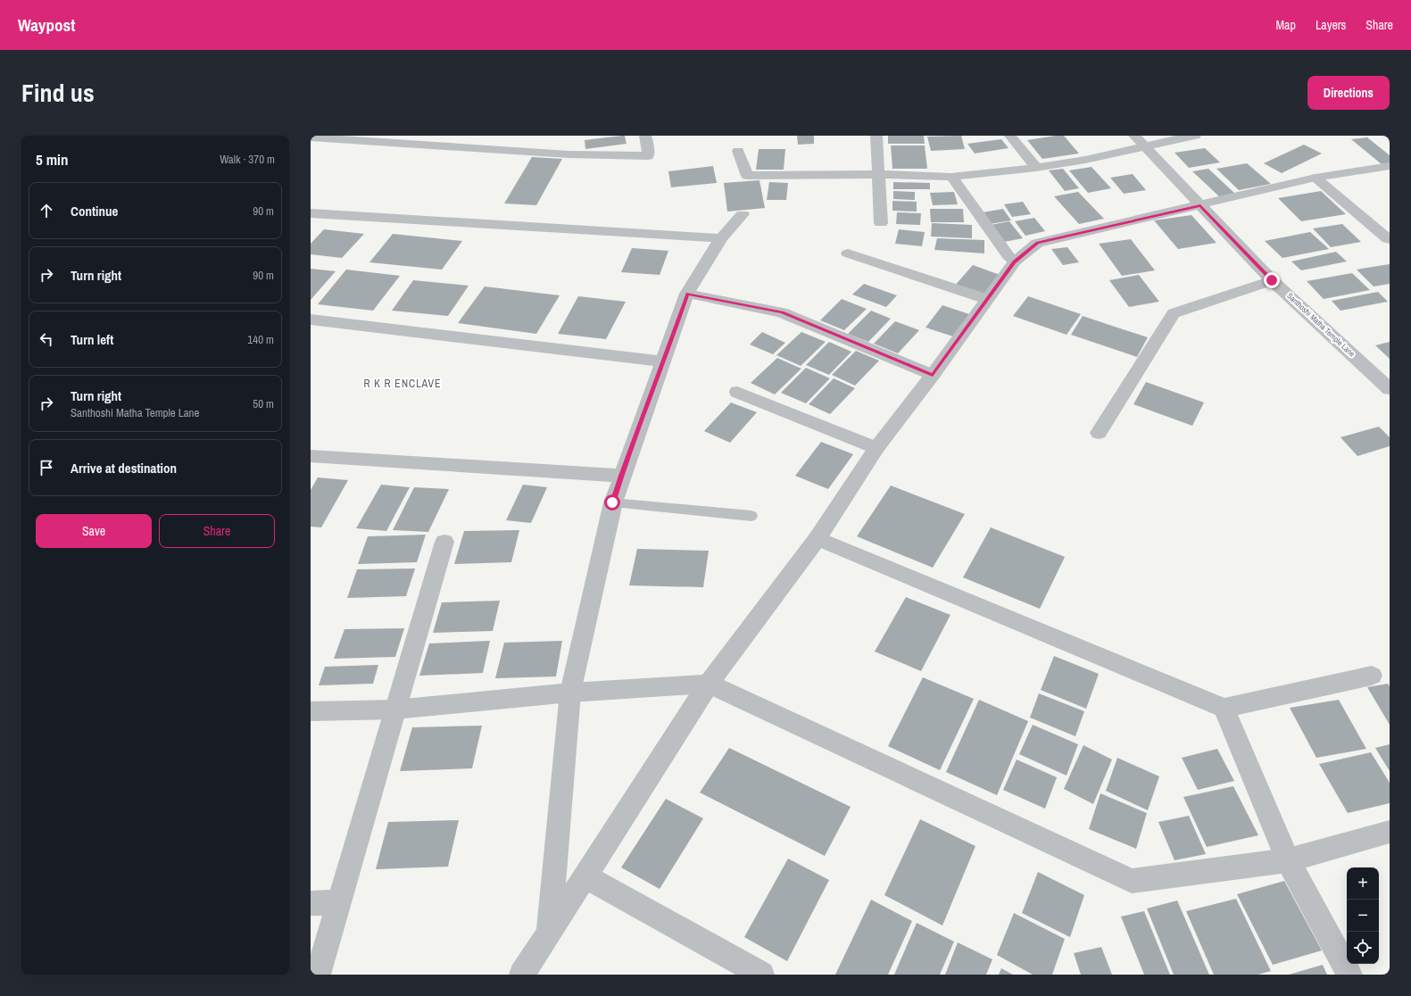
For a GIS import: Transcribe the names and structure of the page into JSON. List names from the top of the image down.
{
  "streets": {
    "street": ["Santhoshi Matha Temple Lane"]
  },
  "districts": ["R K R ENCLAVE"],
  "page": {
    "header": "Waypost",
    "nav": ["Map", "Layers", "Share"],
    "title": "Find us",
    "buttons": [
      "Directions",
      ["Save", "Share"]
    ],
    "heading": ["5 min", "Walk · 370 m"],
    "list": [
      ["Continue", "90 m"],
      ["Turn right", "90 m"],
      ["Turn left", "140 m"],
      ["Turn right", "Santhoshi Matha Temple Lane", "50 m"],
      "Arrive at destination"
    ],
    "map_buttons": ["+", "−"]
  }
}
